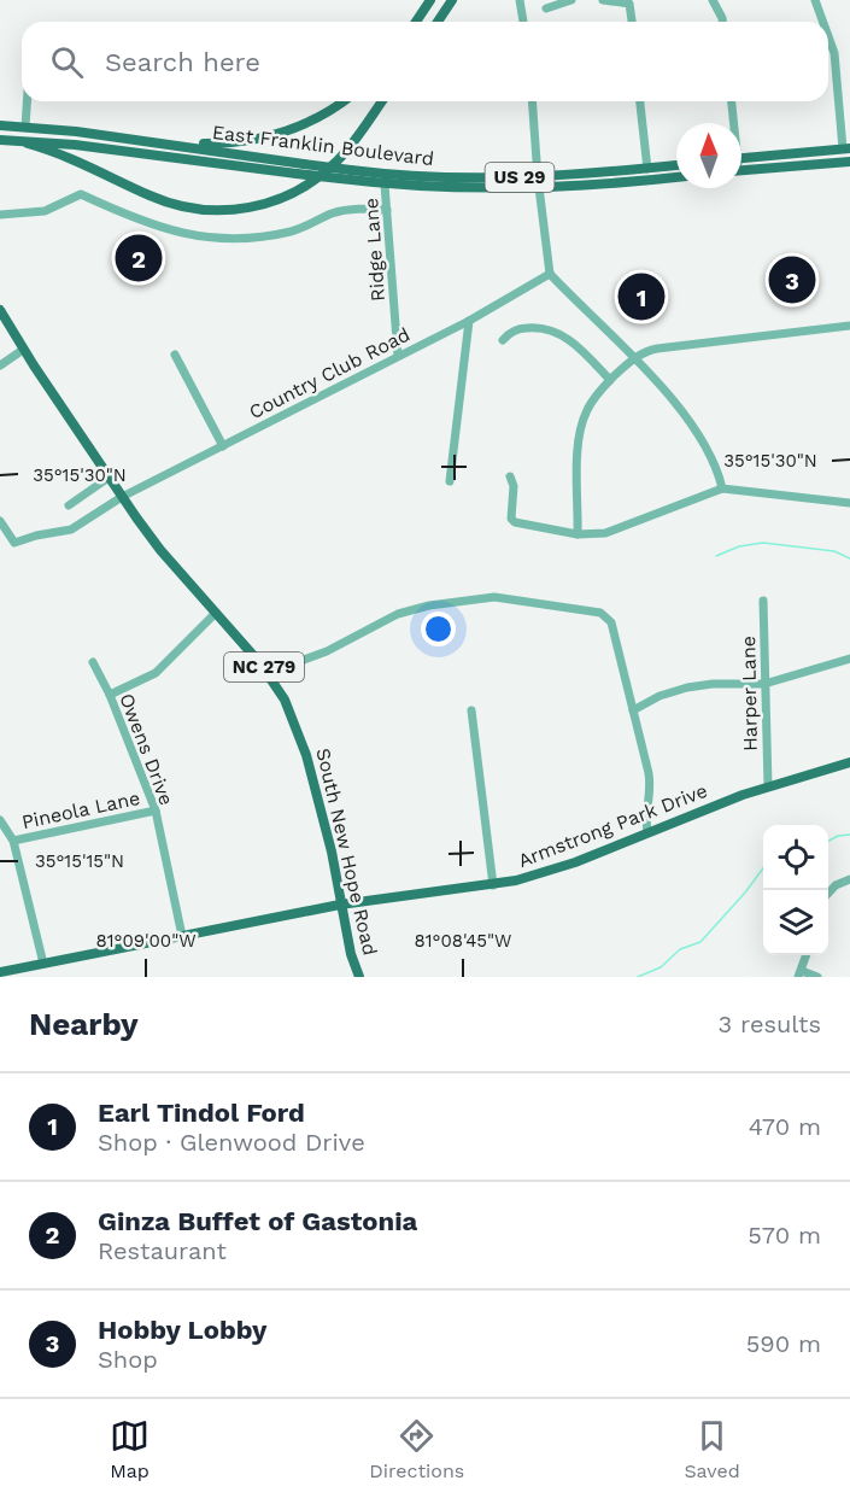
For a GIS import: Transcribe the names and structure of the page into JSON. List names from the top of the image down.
{
  "streets": {
    "main road": [
      "East Franklin Boulevard",
      "US 29",
      "NC 279",
      "Armstrong Park Drive",
      "South New Hope Road"
    ],
    "street": [
      "Ridge Lane",
      "Country Club Road",
      "Harper Lane",
      "Owens Drive",
      "Pineola Lane"
    ]
  },
  "crossings": [
    ["East Franklin Boulevard", "Ridge Lane"],
    ["Ridge Lane", "Country Club Road"],
    ["Country Club Road", "South New Hope Road"],
    ["Harper Lane", "Armstrong Park Drive"],
    ["Owens Drive", "Pineola Lane"],
    ["Owens Drive", "Armstrong Park Drive"],
    ["Armstrong Park Drive", "South New Hope Road"]
  ],
  "north": "top",
  "page": {
    "search": "Search here",
    "pins": ["2", "3", "1"],
    "heading": ["Nearby", "3 results"],
    "list": [
      {
        "mark": "1",
        "name": "Earl Tindol Ford",
        "note": "Shop · Glenwood Drive",
        "value": "470 m"
      },
      {
        "mark": "2",
        "name": "Ginza Buffet of Gastonia",
        "note": "Restaurant",
        "value": "570 m"
      },
      {
        "mark": "3",
        "name": "Hobby Lobby",
        "note": "Shop",
        "value": "590 m"
      }
    ],
    "nav": ["Map", "Directions", "Saved"]
  },
  "coordinates": [
    "35°15'30\"N",
    "35°15'15\"N",
    "81°09'00\"W",
    "81°08'45\"W"
  ]
}
